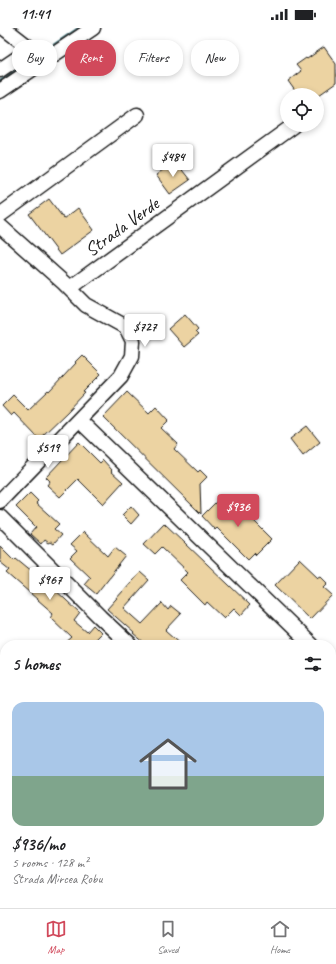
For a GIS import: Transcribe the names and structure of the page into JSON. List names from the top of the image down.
{
  "streets": {
    "street": ["Strada Verde"]
  },
  "page": {
    "status": "11:41",
    "chip": [
      "Buy",
      "Rent",
      "Filters",
      "New"
    ],
    "price": [
      "$484",
      "$727",
      "$519",
      "$936",
      "$967"
    ],
    "heading": "5 homes",
    "list": [
      {
        "name": "$936/mo",
        "note": "5 rooms · 128 m² · Strada Mircea Robu"
      }
    ],
    "tabs": ["Map", "Saved", "Home"]
  }
}
